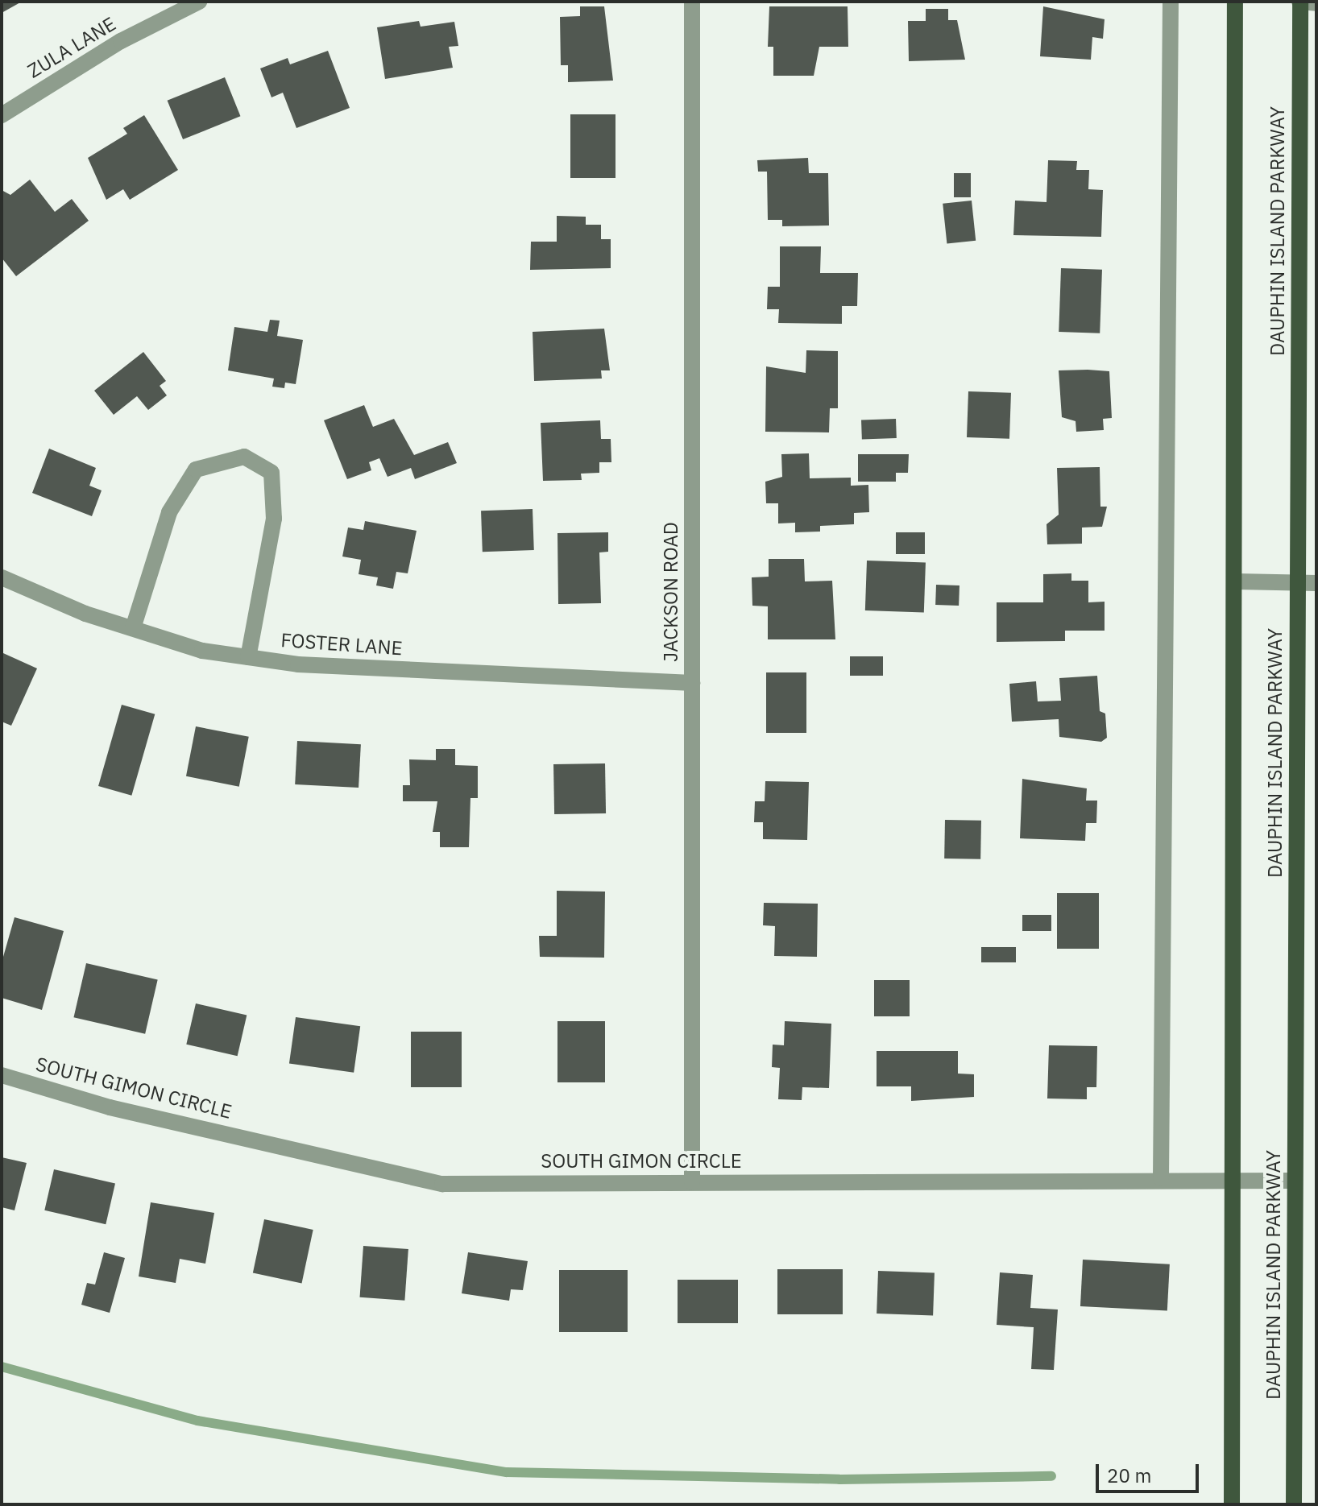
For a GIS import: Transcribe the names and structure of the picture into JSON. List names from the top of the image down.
{
  "streets": {
    "main road": ["DAUPHIN ISLAND PARKWAY"],
    "street": [
      "ZULA LANE",
      "JACKSON ROAD",
      "FOSTER LANE",
      "SOUTH GIMON CIRCLE"
    ]
  },
  "crossings": [
    ["DAUPHIN ISLAND PARKWAY", "SOUTH GIMON CIRCLE"],
    ["JACKSON ROAD", "FOSTER LANE"],
    ["JACKSON ROAD", "SOUTH GIMON CIRCLE"]
  ],
  "scale_bar": "20 m"
}
